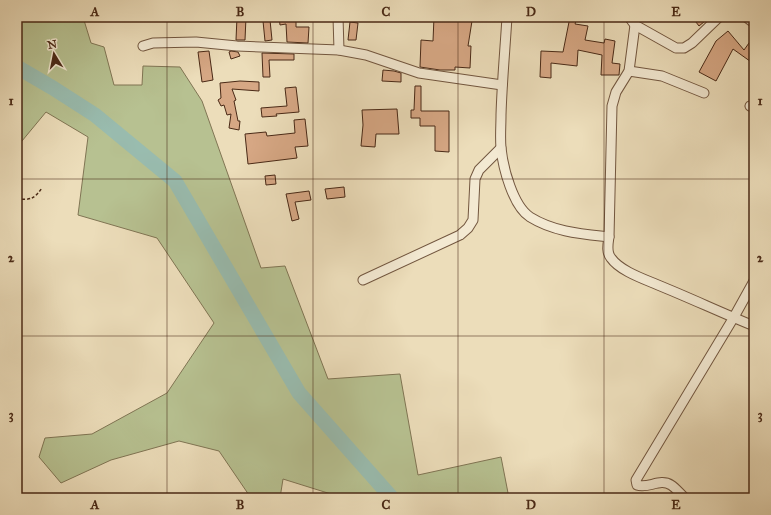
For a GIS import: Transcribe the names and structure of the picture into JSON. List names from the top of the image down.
{
  "north": "top",
  "grid": {
    "columns": [
      "A",
      "B",
      "C",
      "D",
      "E"
    ],
    "rows": ["1", "2", "3"]
  }
}
